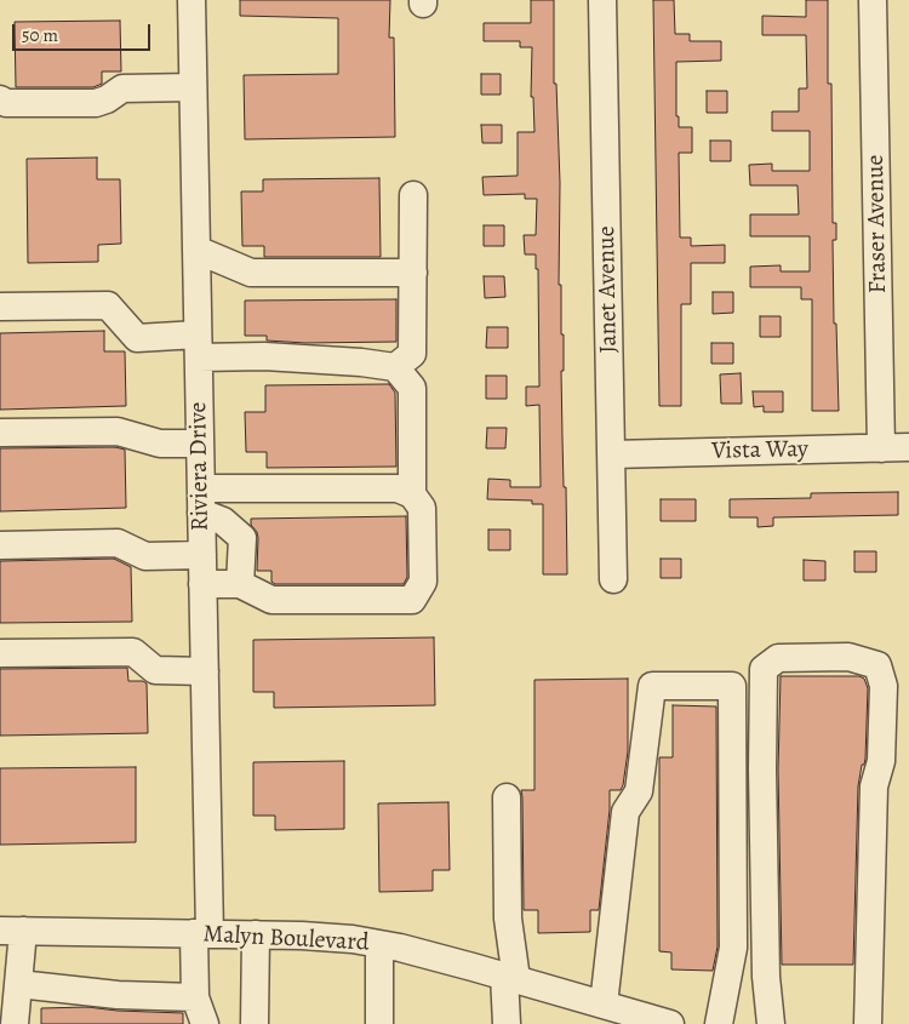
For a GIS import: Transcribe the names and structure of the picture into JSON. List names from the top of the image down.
{
  "streets": {
    "street": [
      "Fraser Avenue",
      "Janet Avenue",
      "Vista Way",
      "Riviera Drive",
      "Malyn Boulevard"
    ]
  },
  "crossings": [
    ["Fraser Avenue", "Vista Way"],
    ["Janet Avenue", "Vista Way"],
    ["Riviera Drive", "Malyn Boulevard"]
  ],
  "scale_bar": "50 m"
}
